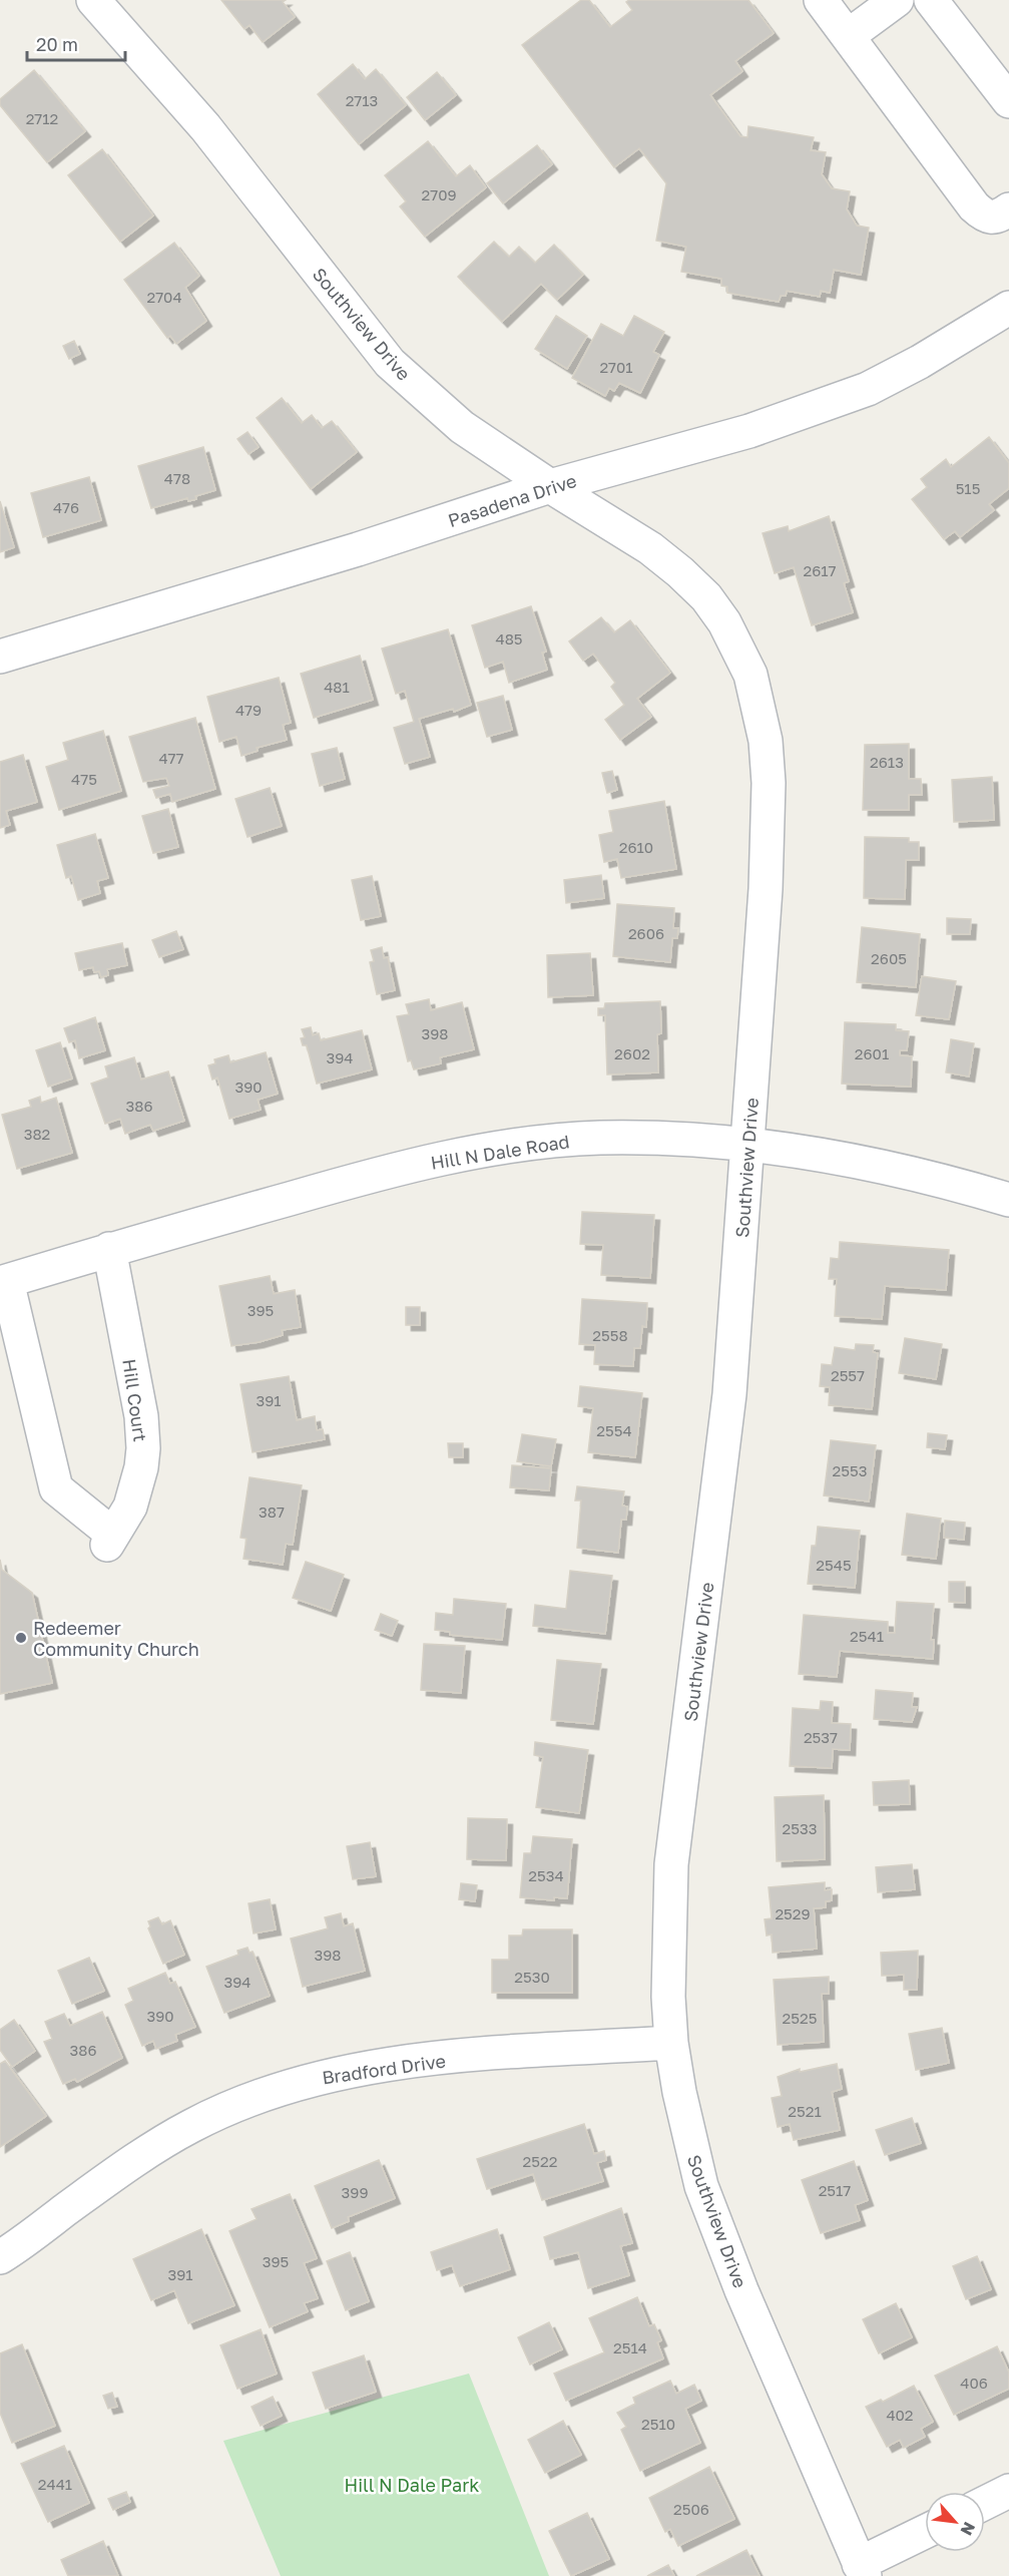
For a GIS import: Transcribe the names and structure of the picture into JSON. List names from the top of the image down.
{
  "streets": {
    "street": [
      "Southview Drive",
      "Pasadena Drive",
      "Hill N Dale Road",
      "Hill Court",
      "Bradford Drive"
    ]
  },
  "crossings": [
    ["Southview Drive", "Pasadena Drive"],
    ["Southview Drive", "Hill N Dale Road"],
    ["Southview Drive", "Bradford Drive"],
    ["Hill N Dale Road", "Hill Court"]
  ],
  "parks": ["Hill N Dale Park"],
  "places": ["Redeemer Community Church"],
  "house_numbers": [
    "2713",
    "2712",
    "2709",
    "2704",
    "2701",
    "478",
    "515",
    "476",
    "2617",
    "485",
    "481",
    "479",
    "477",
    "2613",
    "475",
    "2610",
    "2606",
    "2605",
    "398",
    "2602",
    "2601",
    "394",
    "390",
    "386",
    "382",
    "395",
    "2558",
    "2557",
    "391",
    "2554",
    "2553",
    "387",
    "2545",
    "2541",
    "2537",
    "2533",
    "2534",
    "2529",
    "398",
    "2530",
    "394",
    "390",
    "2525",
    "386",
    "2521",
    "2522",
    "2517",
    "399",
    "395",
    "391",
    "2514",
    "406",
    "402",
    "2510",
    "2441",
    "2506"
  ],
  "scale_bar": "20 m",
  "north": "bottom right"
}
